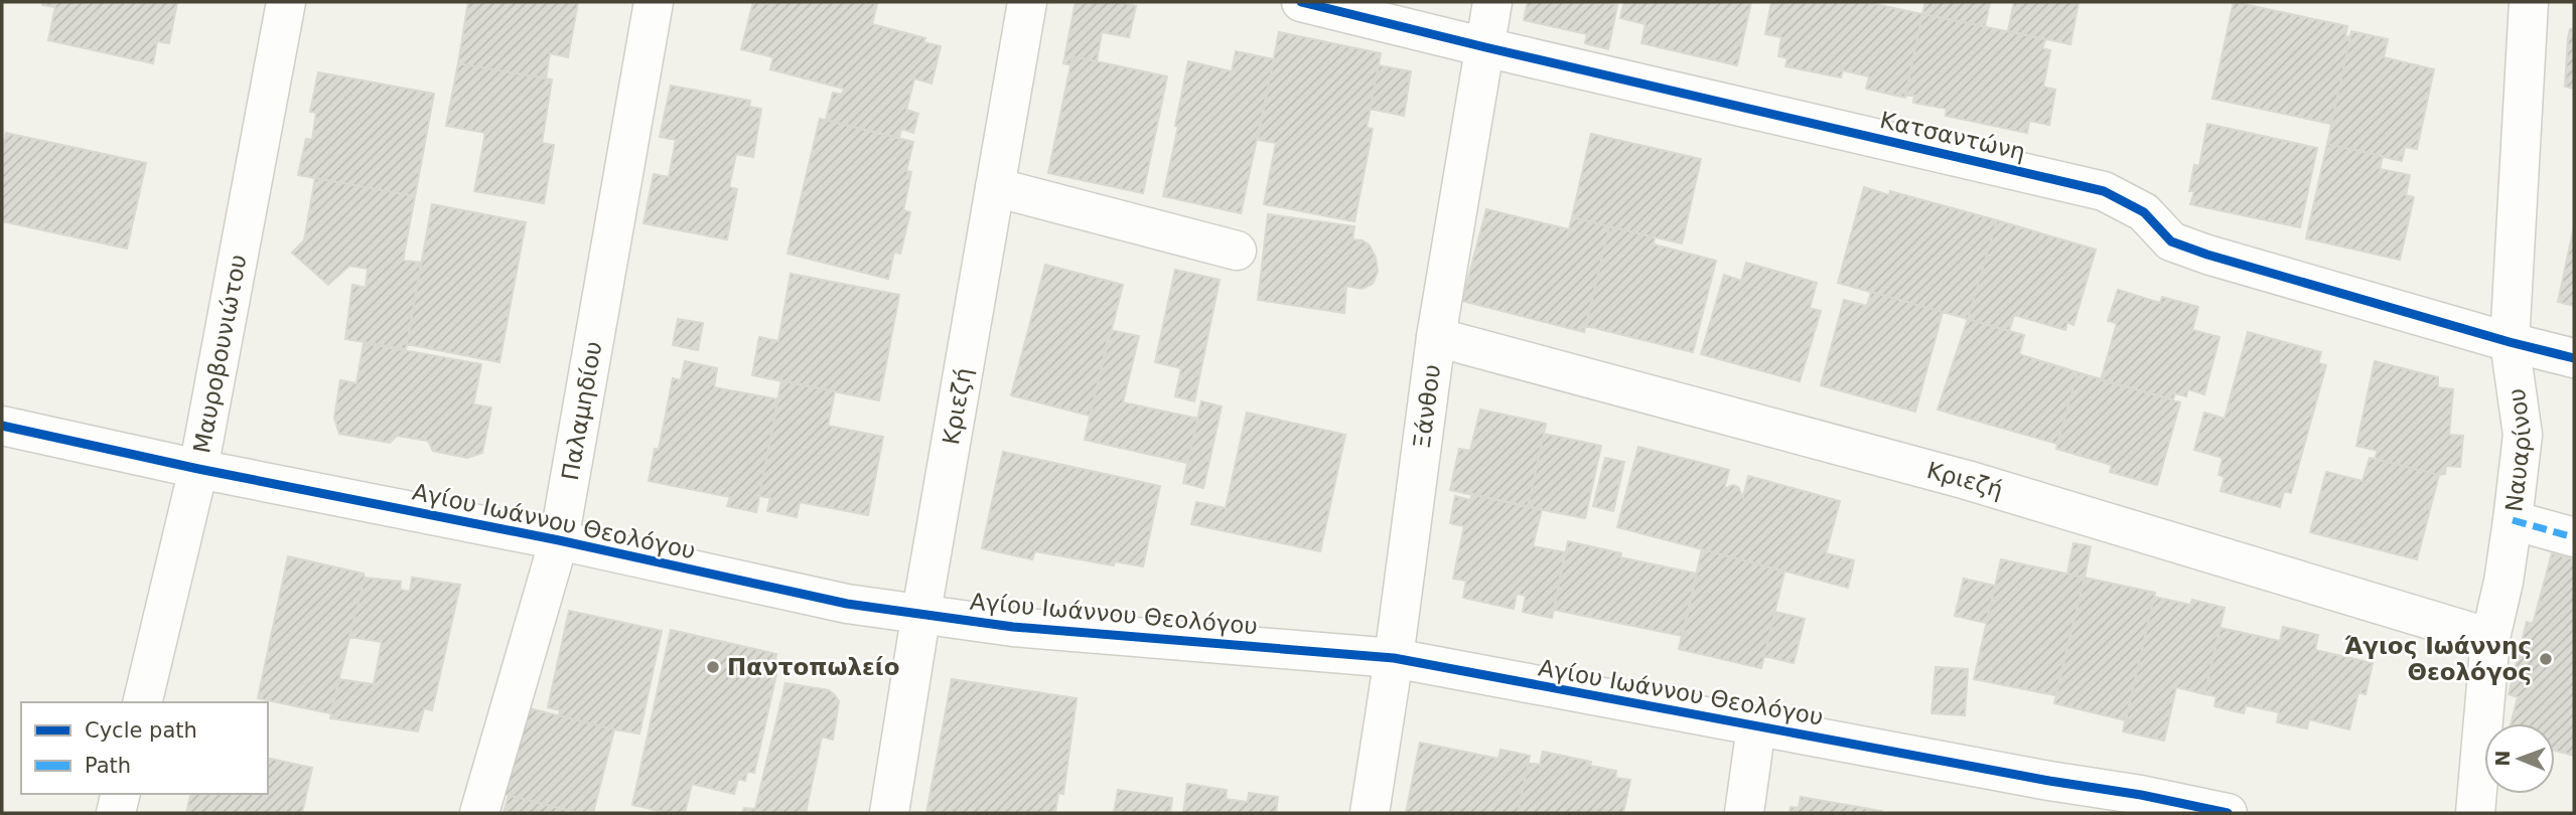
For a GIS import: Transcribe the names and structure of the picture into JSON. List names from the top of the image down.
{
  "streets": {
    "street": [
      "Κατσαντώνη",
      "Μαυροβουνιώτου",
      "Ξάνθου",
      "Κριεζή",
      "Παλαμηδίου",
      "Ναυαρίνου",
      "Αγίου Ιωάννου Θεολόγου"
    ]
  },
  "crossings": [
    ["Κατσαντώνη", "Ξάνθου"],
    ["Κατσαντώνη", "Ναυαρίνου"],
    ["Μαυροβουνιώτου", "Αγίου Ιωάννου Θεολόγου"],
    ["Ξάνθου", "Κριεζή"],
    ["Ξάνθου", "Αγίου Ιωάννου Θεολόγου"],
    ["Κριεζή", "Ναυαρίνου"],
    ["Κριεζή", "Αγίου Ιωάννου Θεολόγου"],
    ["Παλαμηδίου", "Αγίου Ιωάννου Θεολόγου"]
  ],
  "places": ["Άγιος Ιωάννης Θεολόγος", "Παντοπωλείο"],
  "legend": ["Cycle path", "Path"],
  "north": "left"
}
